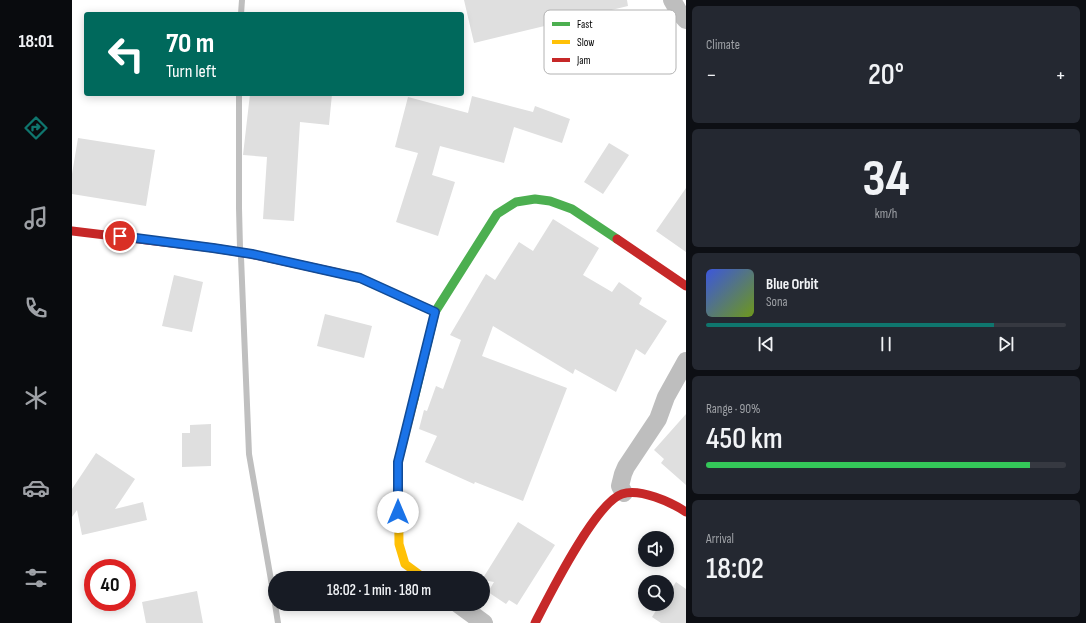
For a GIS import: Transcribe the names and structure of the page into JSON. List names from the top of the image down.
{
  "legend": ["Fast", "Slow", "Jam"],
  "page": {
    "tabs": "18:01",
    "tile": [
      "Climate",
      ["34", "km/h"],
      ["Range · 90%", "450 km"],
      ["Arrival", "18:02"]
    ],
    "turn": ["70 m", "Turn left"],
    "heat": ["−", "20°", "+"],
    "song": ["Blue Orbit", "Sona"],
    "limit": "40",
    "trip": "18:02 · 1 min · 180 m"
  }
}
